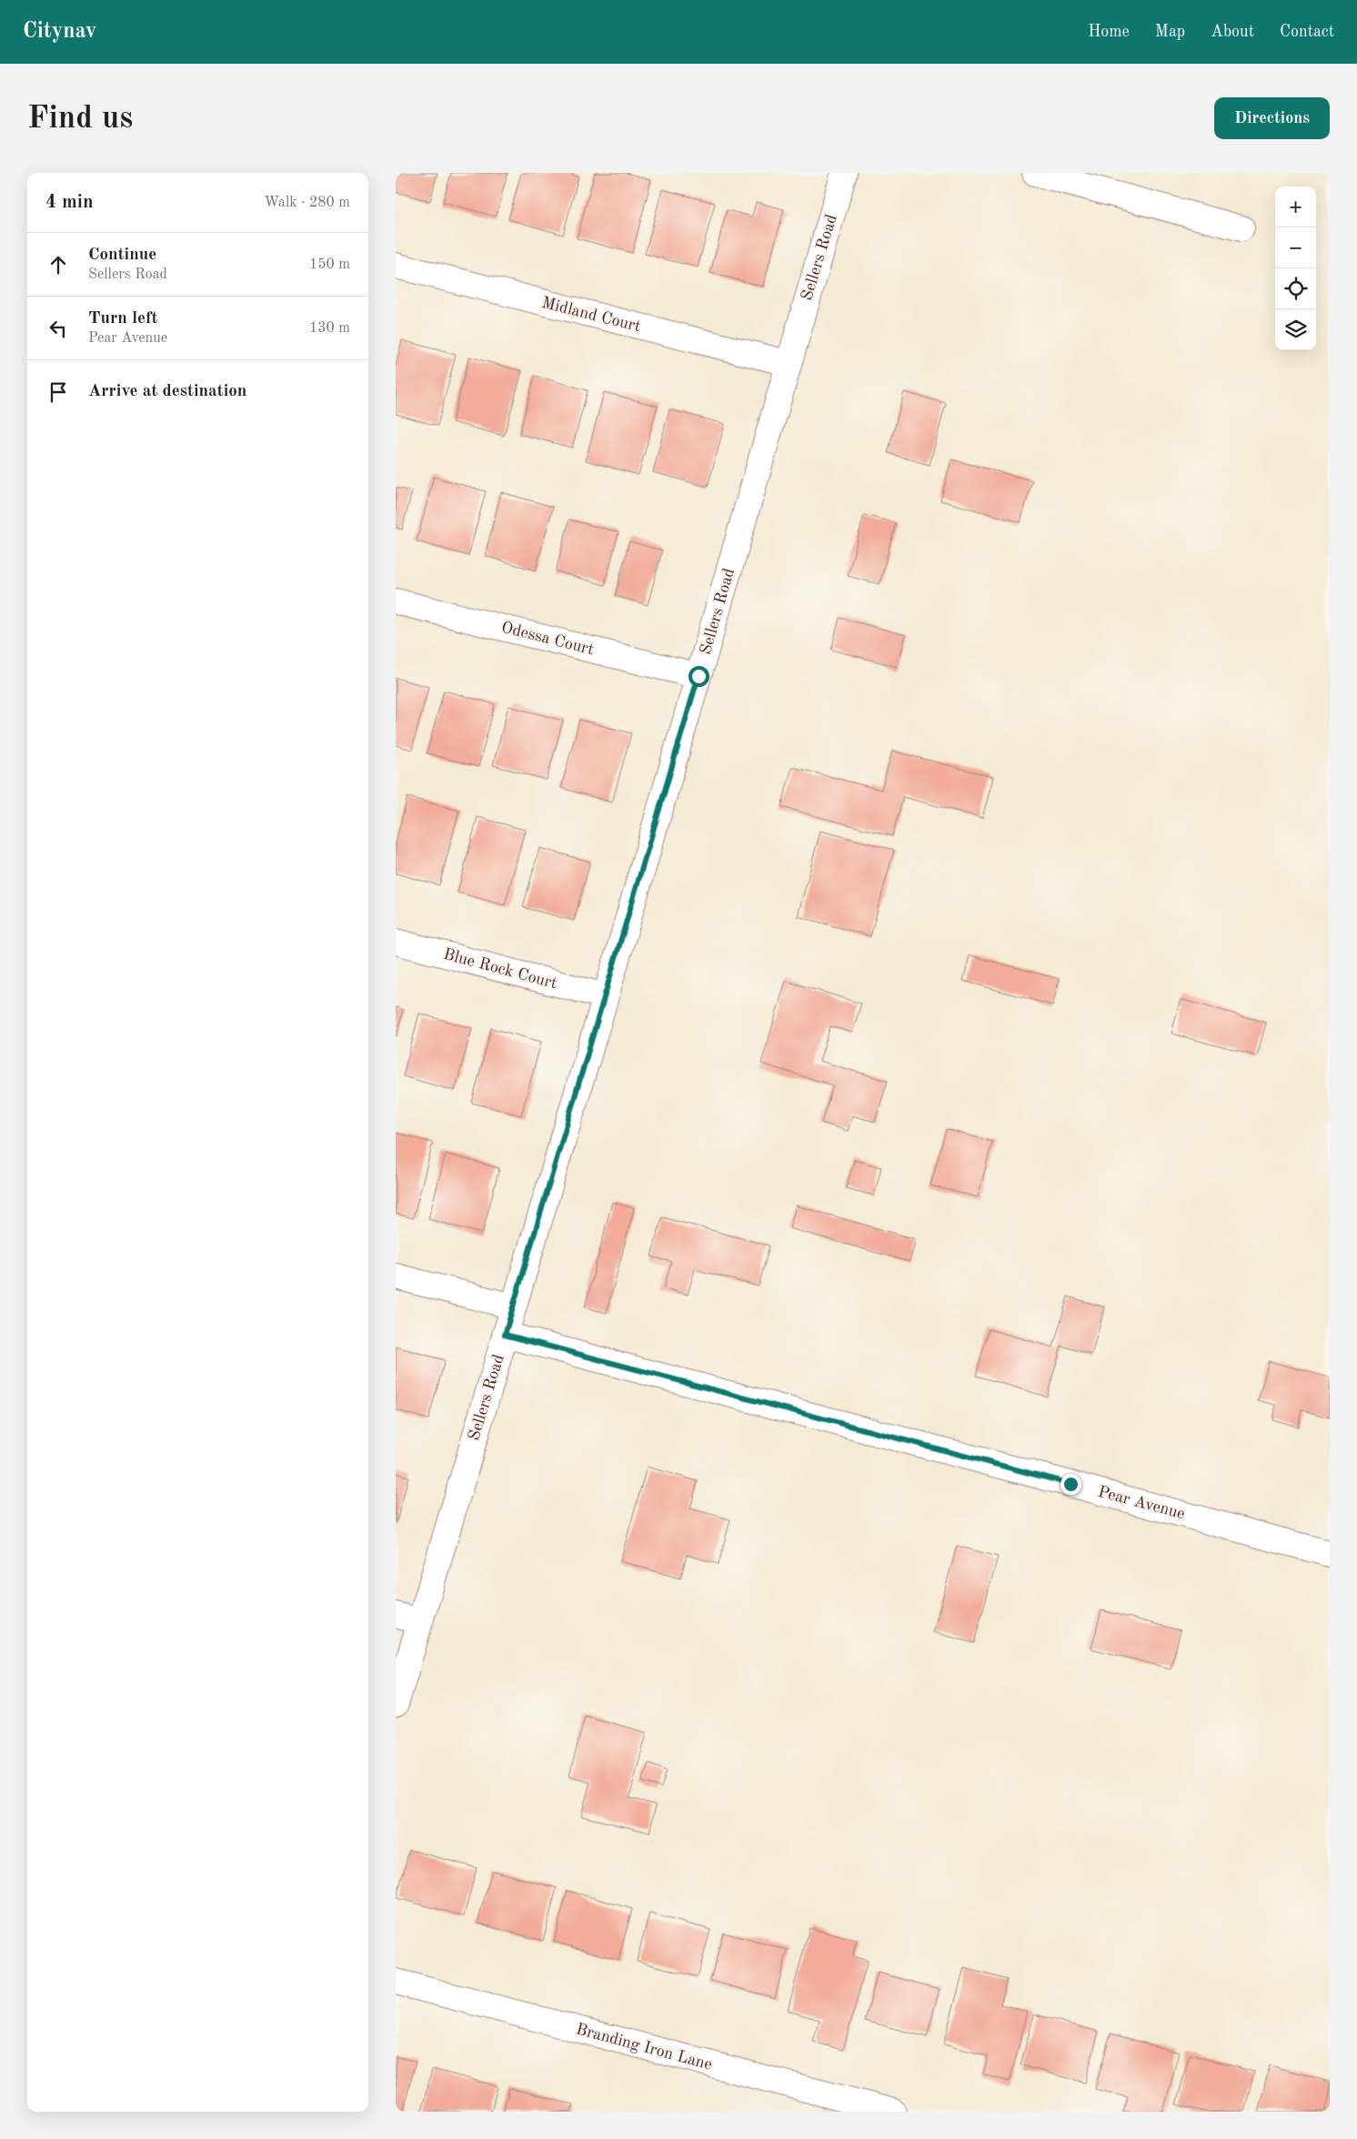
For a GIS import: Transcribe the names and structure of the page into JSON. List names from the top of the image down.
{
  "streets": {
    "street": [
      "Sellers Road",
      "Midland Court",
      "Odessa Court",
      "Blue Rock Court",
      "Pear Avenue",
      "Branding Iron Lane"
    ]
  },
  "crossings": [
    ["Sellers Road", "Midland Court"],
    ["Sellers Road", "Odessa Court"],
    ["Sellers Road", "Blue Rock Court"],
    ["Sellers Road", "Pear Avenue"]
  ],
  "page": {
    "header": "Citynav",
    "nav": [
      "Home",
      "Map",
      "About",
      "Contact"
    ],
    "buttons": "Directions",
    "title": "Find us",
    "heading": ["4 min", "Walk · 280 m"],
    "map_buttons": ["+", "−"],
    "list": [
      ["Continue", "Sellers Road", "150 m"],
      ["Turn left", "Pear Avenue", "130 m"],
      "Arrive at destination"
    ]
  }
}
